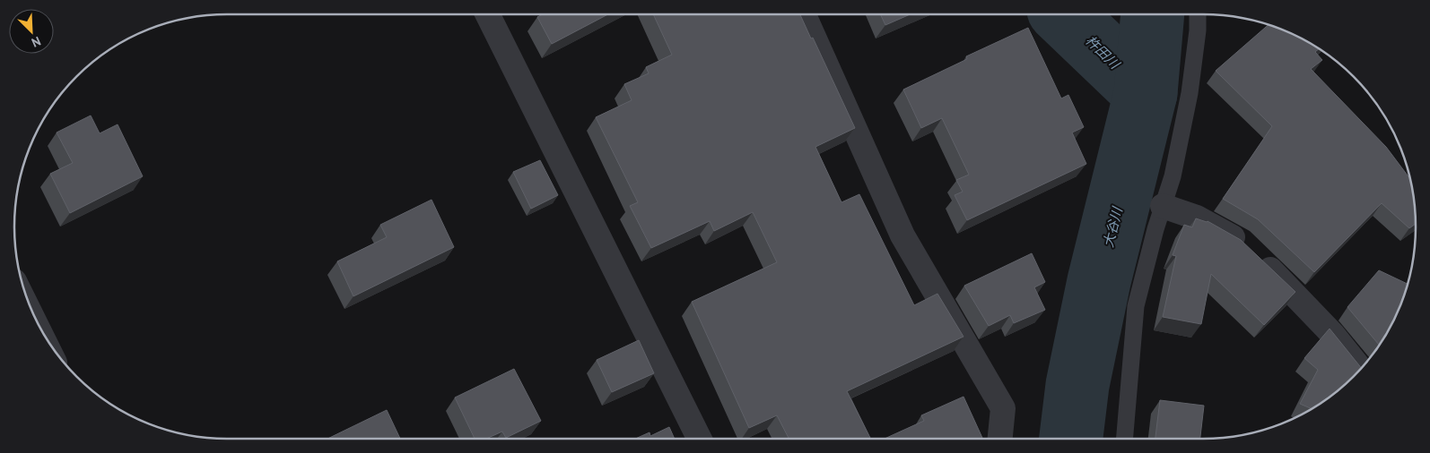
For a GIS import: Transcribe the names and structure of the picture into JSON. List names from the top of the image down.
{
  "water": ["杵田川", "大谷川"],
  "north": "bottom right"
}
